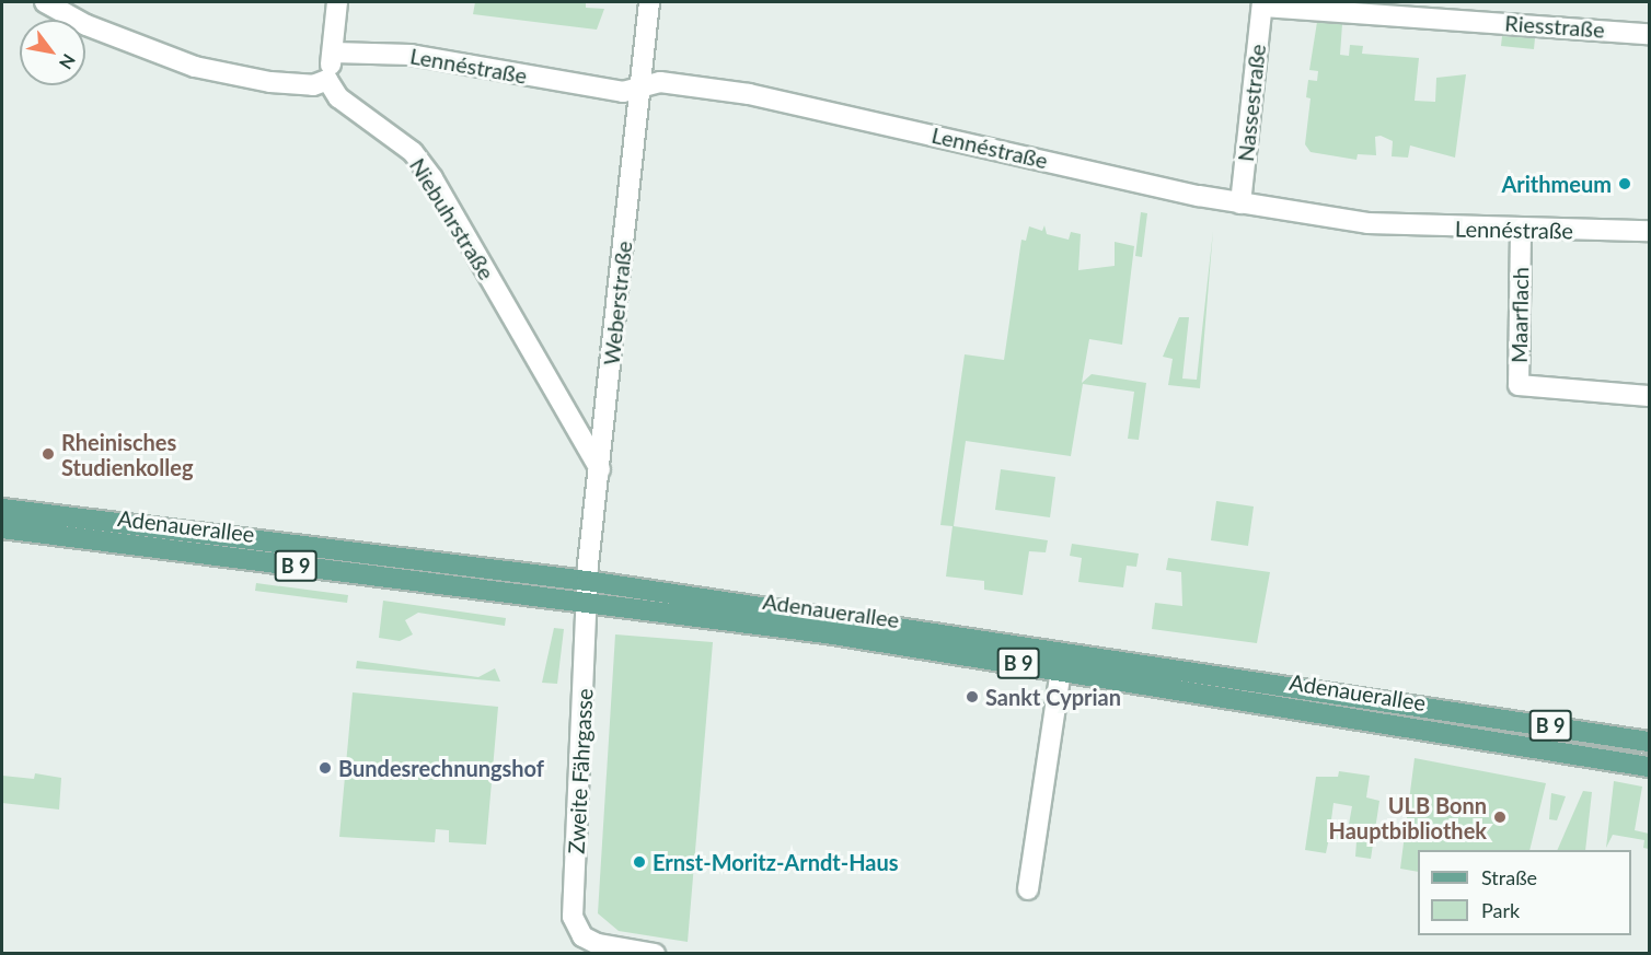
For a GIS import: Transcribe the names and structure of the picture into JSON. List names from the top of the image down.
{
  "streets": {
    "main road": ["Adenauerallee", "B 9"],
    "street": [
      "Riesstraße",
      "Lennéstraße",
      "Nassestraße",
      "Niebuhrstraße",
      "Weberstraße",
      "Maarflach",
      "Zweite Fährgasse"
    ]
  },
  "crossings": [
    ["Riesstraße", "Nassestraße"],
    ["Lennéstraße", "Nassestraße"],
    ["Lennéstraße", "Weberstraße"],
    ["Lennéstraße", "Maarflach"],
    ["Niebuhrstraße", "Weberstraße"],
    ["Weberstraße", "Adenauerallee"],
    ["Weberstraße", "Zweite Fährgasse"],
    ["Adenauerallee", "Zweite Fährgasse"]
  ],
  "places": [
    "Arithmeum",
    "Rheinisches Studienkolleg",
    "Sankt Cyprian",
    "Bundesrechnungshof",
    "ULB Bonn Hauptbibliothek",
    "Ernst-Moritz-Arndt-Haus"
  ],
  "legend": ["Straße", "Park"],
  "north": "bottom right"
}
